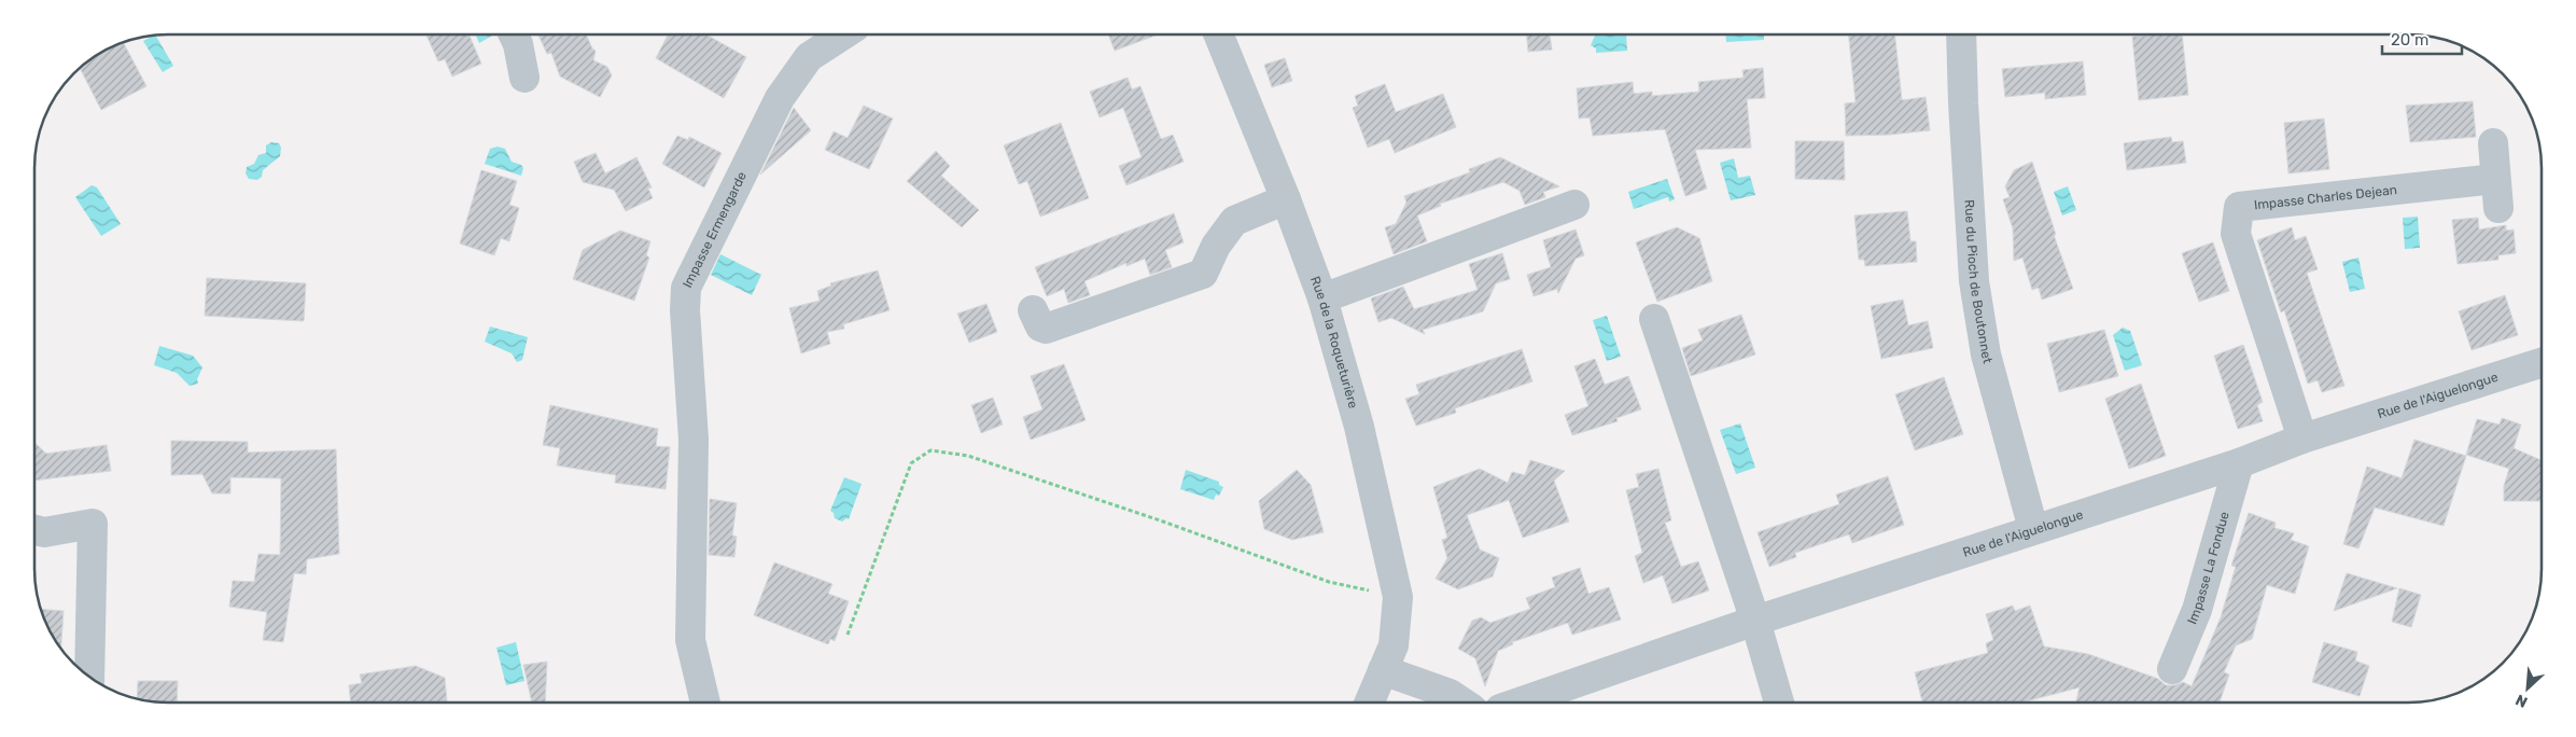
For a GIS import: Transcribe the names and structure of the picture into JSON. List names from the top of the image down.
{
  "streets": {
    "street": [
      "Impasse Charles Dejean",
      "Impasse Ermengarde",
      "Rue du Pioch de Boutonnet",
      "Rue de la Roqueturière",
      "Rue de l'Aiguelongue",
      "Impasse La Fondue"
    ]
  },
  "crossings": [
    ["Impasse Charles Dejean", "Rue de l'Aiguelongue"],
    ["Rue du Pioch de Boutonnet", "Rue de l'Aiguelongue"],
    ["Rue de l'Aiguelongue", "Impasse La Fondue"]
  ],
  "scale_bar": "20 m",
  "north": "bottom left"
}
